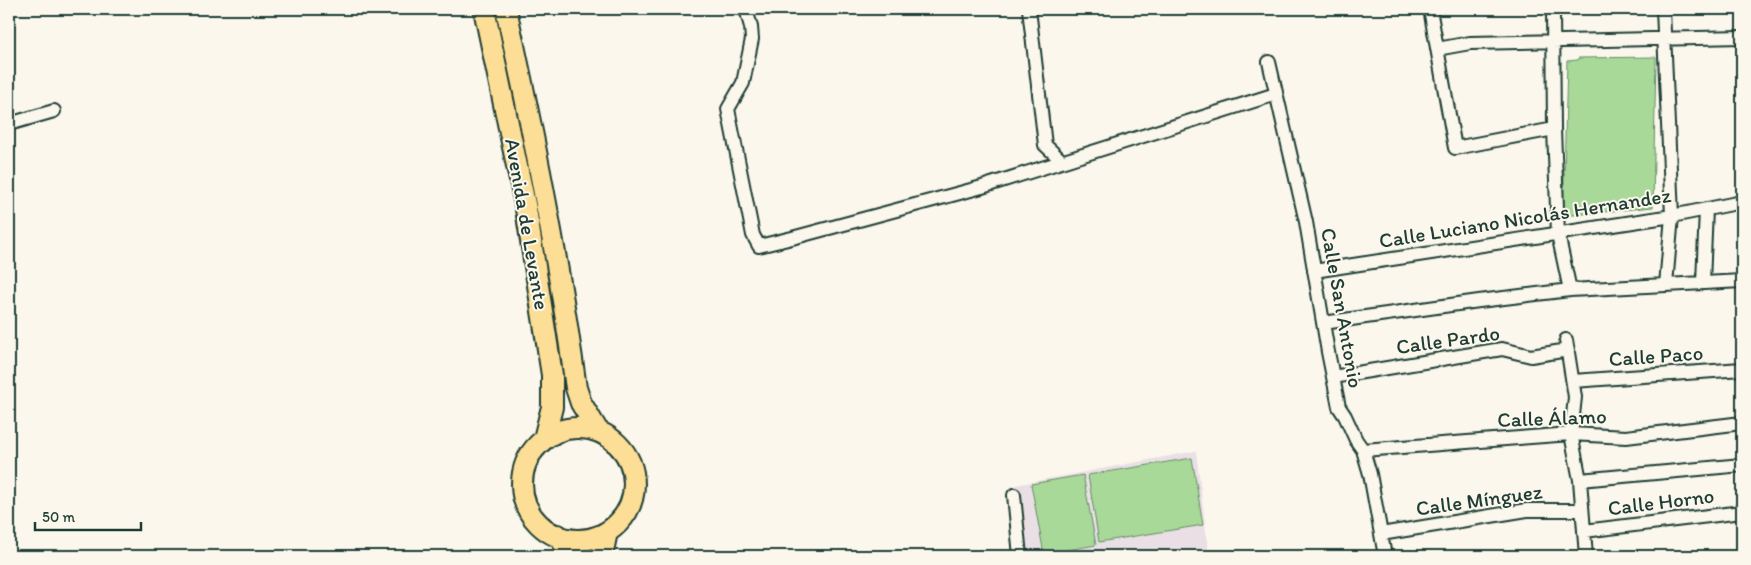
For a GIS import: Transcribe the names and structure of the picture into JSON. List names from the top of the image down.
{
  "streets": {
    "main road": ["Avenida de Levante"],
    "street": [
      "Calle Luciano Nicolás Hernandez",
      "Calle San Antonio",
      "Calle Pardo",
      "Calle Paco",
      "Calle Álamo",
      "Calle Mínguez",
      "Calle Horno"
    ]
  },
  "crossings": [
    ["Calle Luciano Nicolás Hernandez", "Calle San Antonio"],
    ["Calle San Antonio", "Calle Pardo"],
    ["Calle San Antonio", "Calle Álamo"],
    ["Calle San Antonio", "Calle Mínguez"],
    ["Calle Pardo", "Calle Paco"]
  ],
  "scale_bar": "50 m"
}
